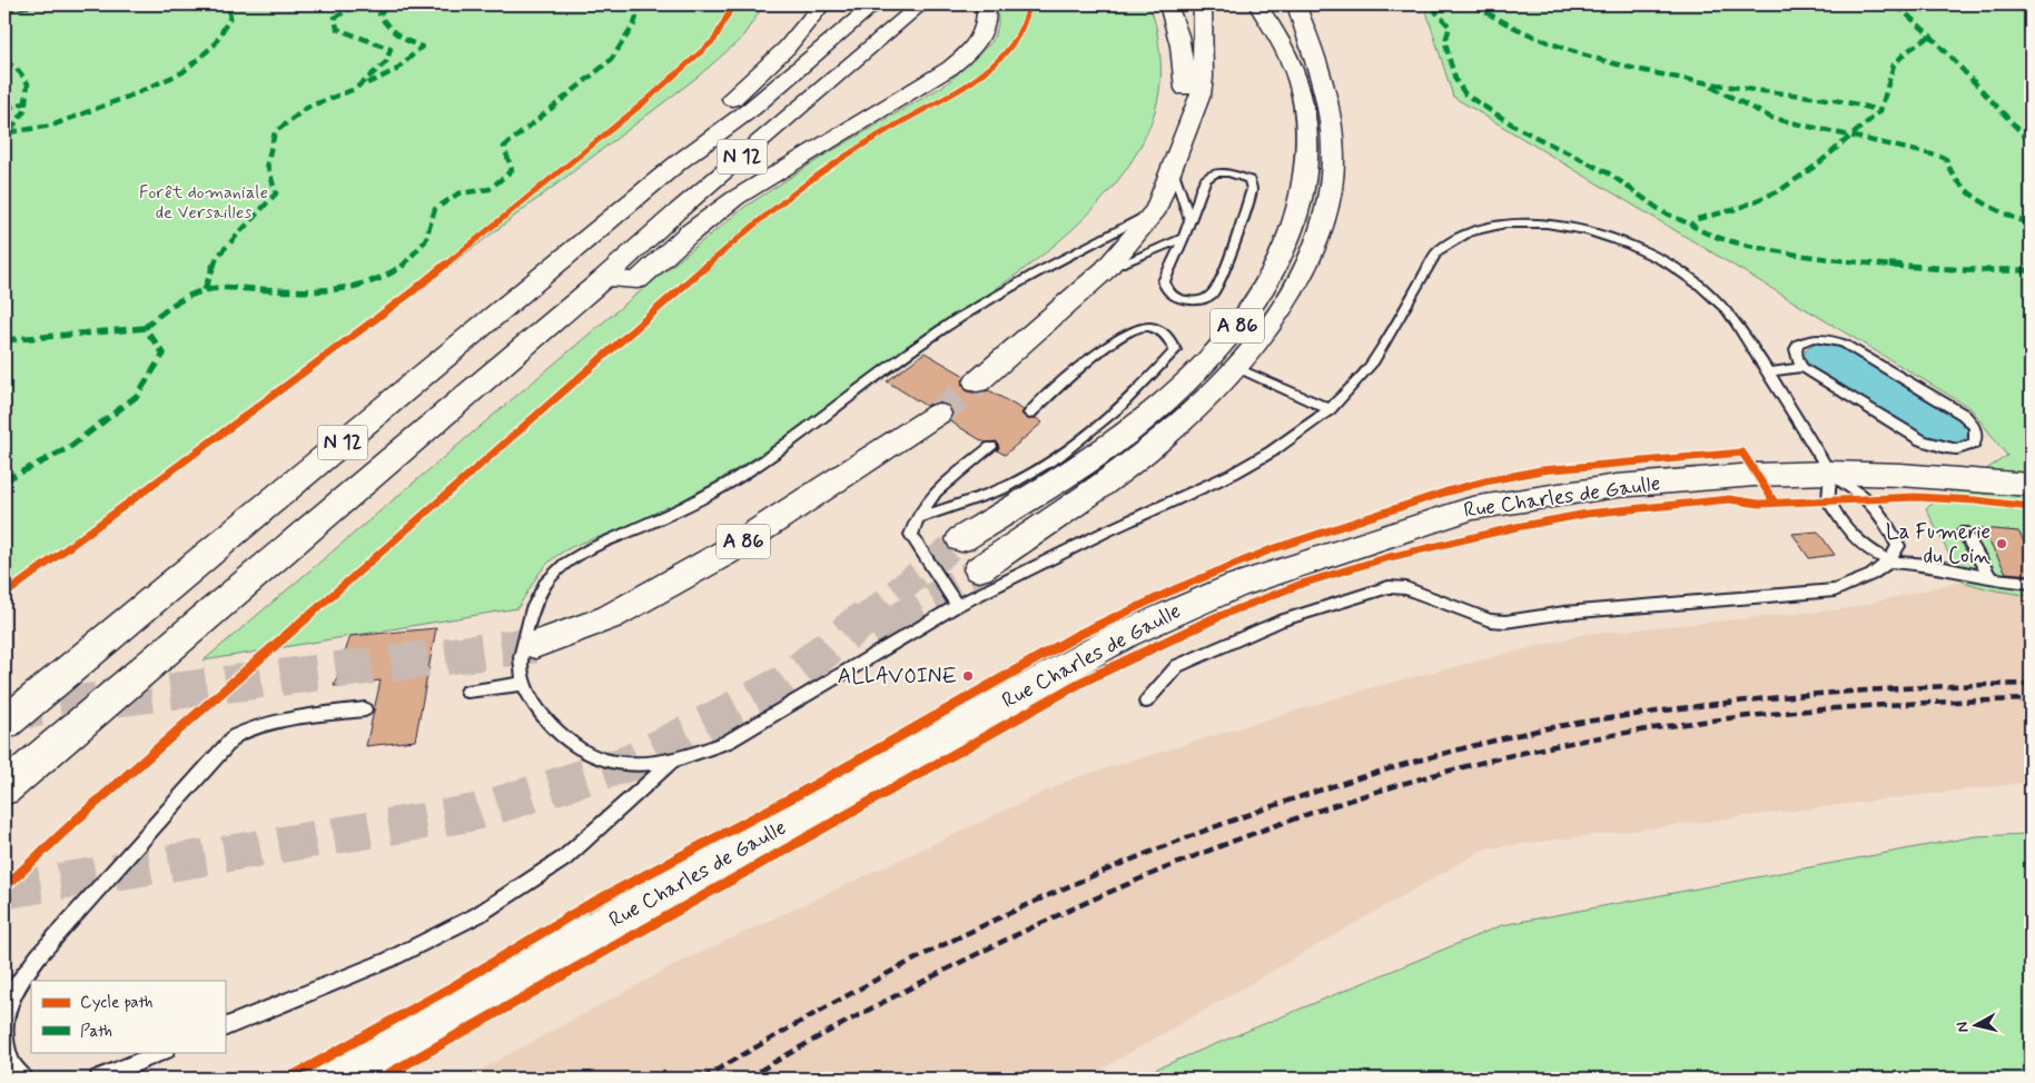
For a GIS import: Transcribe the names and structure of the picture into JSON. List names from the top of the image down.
{
  "streets": {
    "main road": ["N 12", "A 86", "Rue Charles de Gaulle"]
  },
  "parks": ["Forêt domaniale de Versailles"],
  "places": ["La Fumerie du Coin", "ALLAVOINE"],
  "legend": ["Cycle path", "Path"],
  "north": "left"
}
